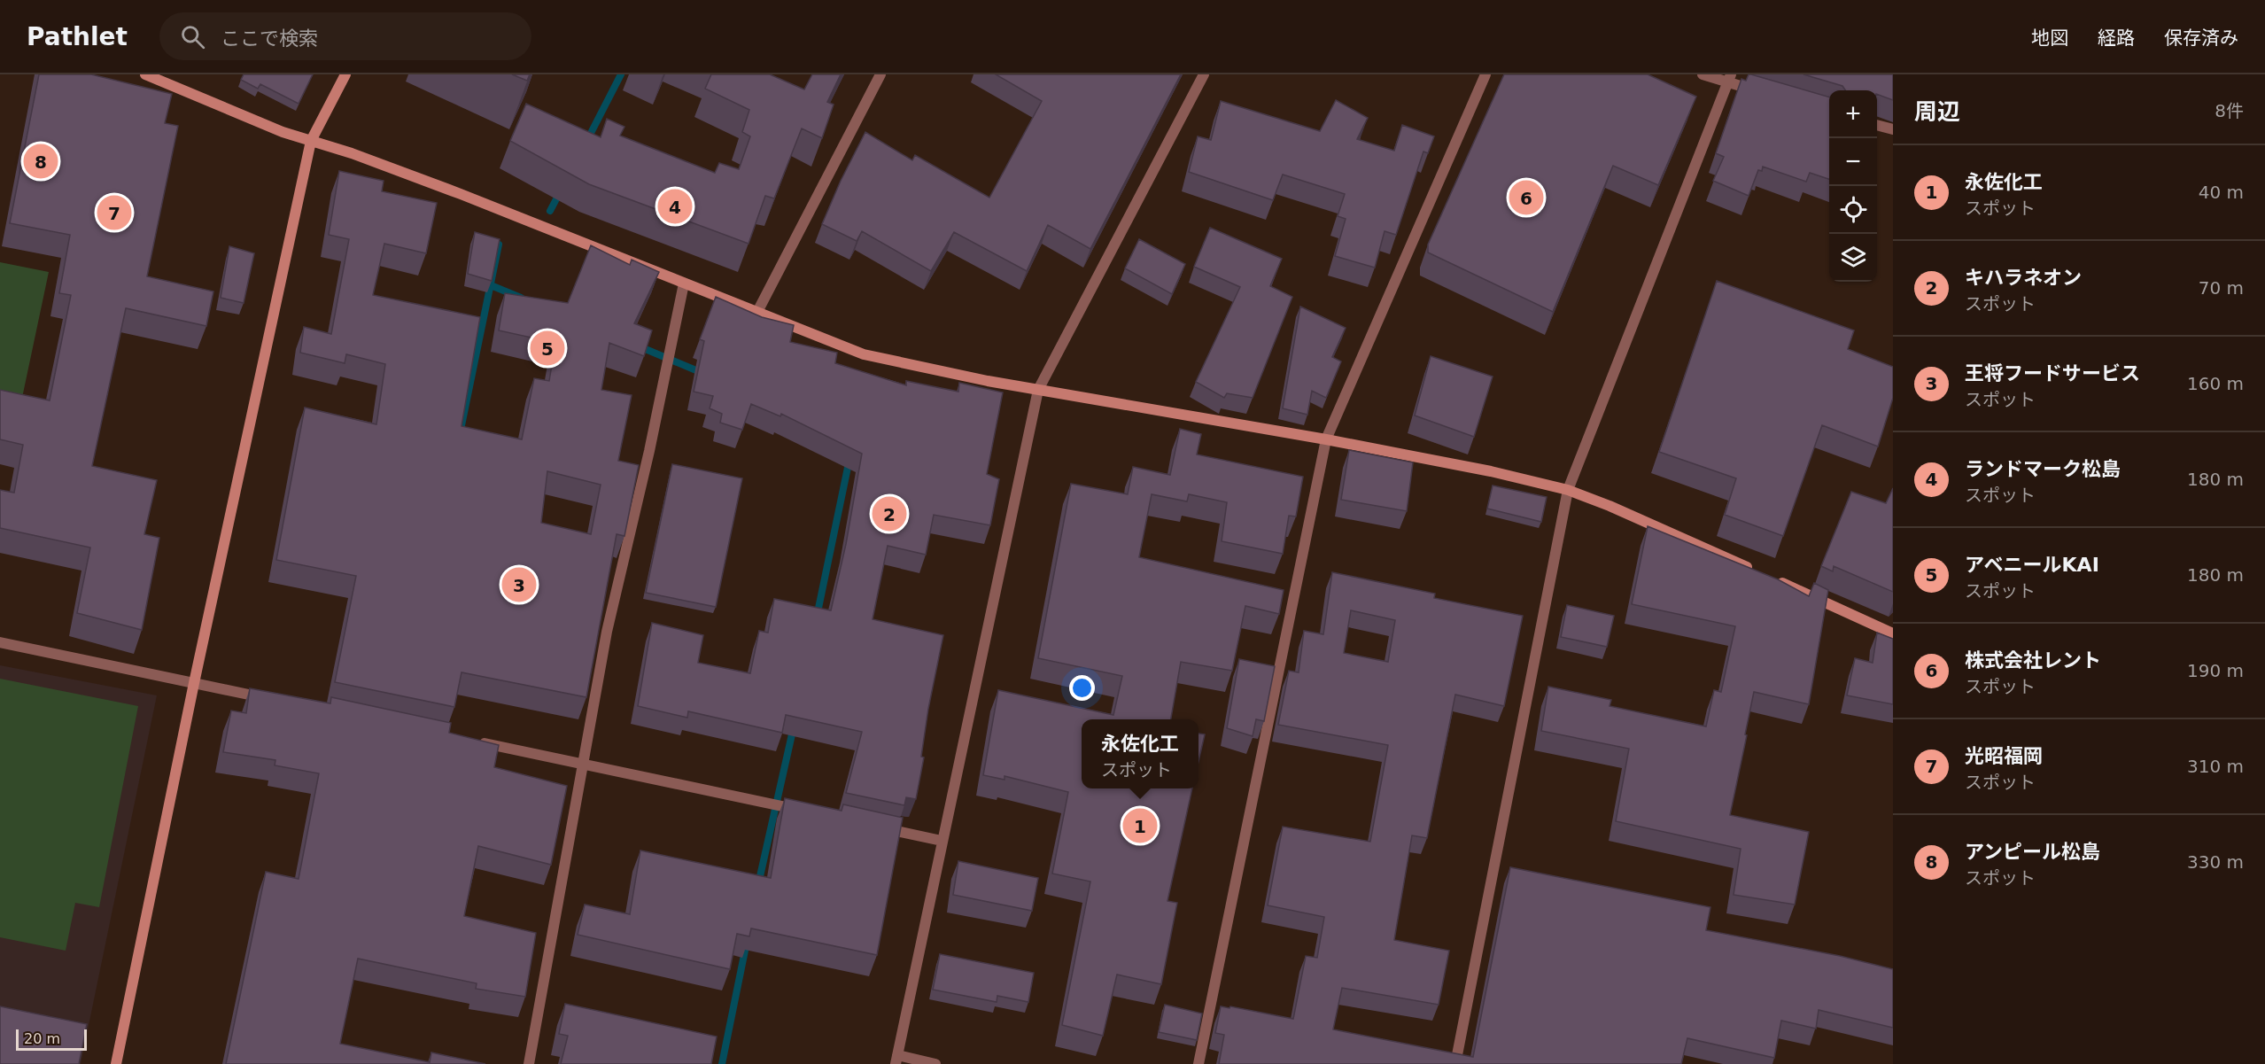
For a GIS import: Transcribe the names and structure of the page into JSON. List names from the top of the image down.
{
  "scale_bar": "20 m",
  "page": {
    "header": "Pathlet",
    "search": "ここで検索",
    "nav": ["地図", "経路", "保存済み"],
    "heading": ["周辺", "8件"],
    "map_buttons": ["+", "−"],
    "pins": [
      "8",
      "6",
      "4",
      "7",
      "5",
      "2",
      "3",
      "1"
    ],
    "list": [
      {
        "mark": "1",
        "name": "永佐化工",
        "note": "スポット",
        "value": "40 m"
      },
      {
        "mark": "2",
        "name": "キハラネオン",
        "note": "スポット",
        "value": "70 m"
      },
      {
        "mark": "3",
        "name": "王将フードサービス",
        "note": "スポット",
        "value": "160 m"
      },
      {
        "mark": "4",
        "name": "ランドマーク松島",
        "note": "スポット",
        "value": "180 m"
      },
      {
        "mark": "5",
        "name": "アベニールKAI",
        "note": "スポット",
        "value": "180 m"
      },
      {
        "mark": "6",
        "name": "株式会社レント",
        "note": "スポット",
        "value": "190 m"
      },
      {
        "mark": "7",
        "name": "光昭福岡",
        "note": "スポット",
        "value": "310 m"
      },
      {
        "mark": "8",
        "name": "アンピール松島",
        "note": "スポット",
        "value": "330 m"
      }
    ],
    "popup": ["永佐化工", "スポット"],
    "scale": "20 m"
  }
}
